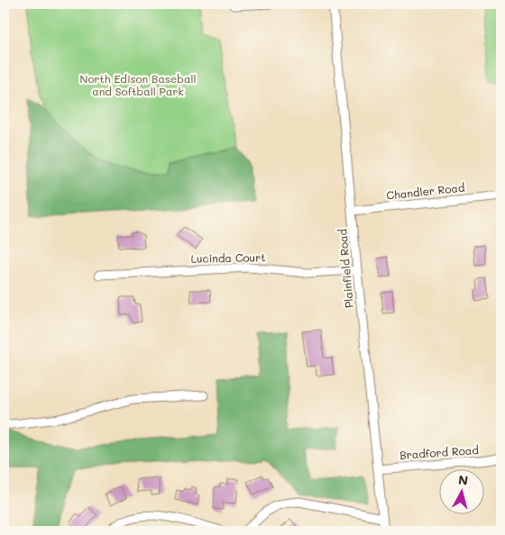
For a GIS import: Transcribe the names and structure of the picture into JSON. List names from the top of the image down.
{
  "streets": {
    "street": [
      "Chandler Road",
      "Lucinda Court",
      "Plainfield Road",
      "Bradford Road"
    ]
  },
  "crossings": [
    ["Chandler Road", "Plainfield Road"],
    ["Lucinda Court", "Plainfield Road"],
    ["Plainfield Road", "Bradford Road"]
  ],
  "parks": ["North Edison Baseball and Softball Park"],
  "north": "top"
}
